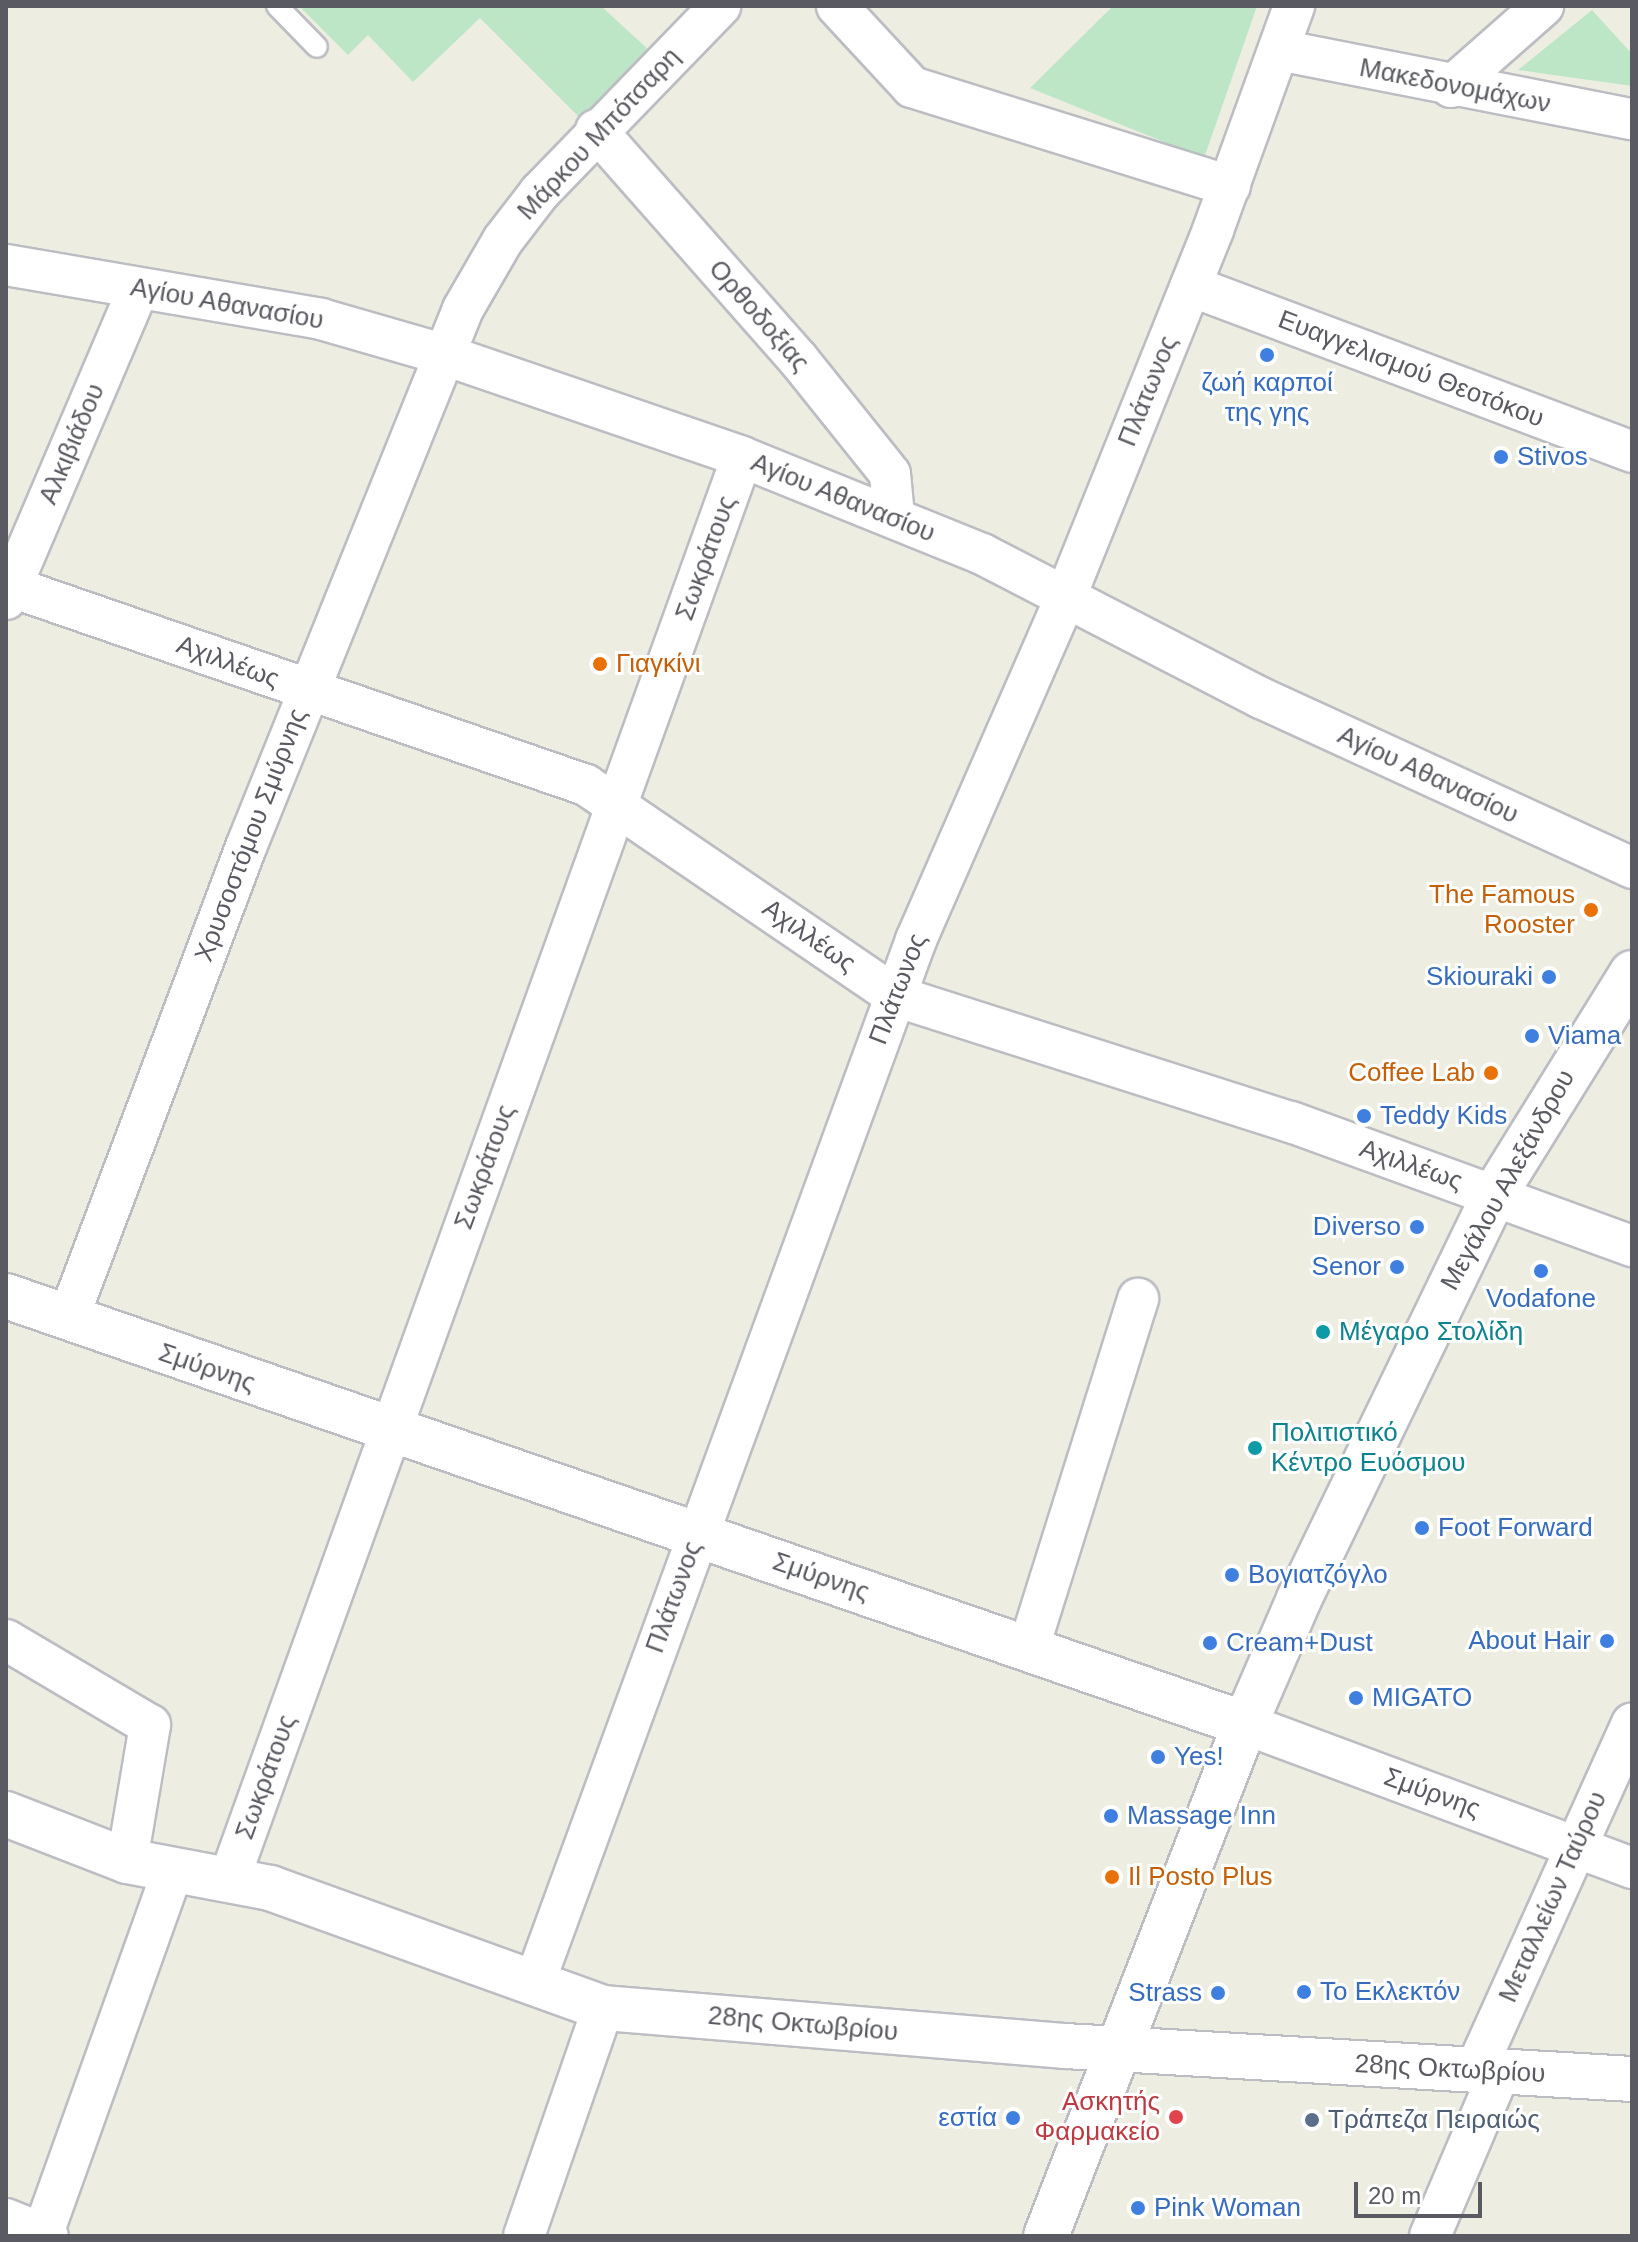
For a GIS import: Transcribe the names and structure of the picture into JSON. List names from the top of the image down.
{
  "streets": {
    "street": [
      "Μακεδονομάχων",
      "Μάρκου Μπότσαρη",
      "Αγίου Αθανασίου",
      "Ορθοδοξίας",
      "Ευαγγελισμού Θεοτόκου",
      "Πλάτωνος",
      "Αλκιβιάδου",
      "Σωκράτους",
      "Αχιλλέως",
      "Χρυσοστόμου Σμύρνης",
      "Μεγάλου Αλεξάνδρου",
      "Σμύρνης",
      "Μεταλλείων Ταύρου",
      "28ης Οκτωβρίου"
    ]
  },
  "crossings": [
    ["Μακεδονομάχων", "Πλάτωνος"],
    ["Μάρκου Μπότσαρη", "Αγίου Αθανασίου"],
    ["Μάρκου Μπότσαρη", "Ορθοδοξίας"],
    ["Μάρκου Μπότσαρη", "Χρυσοστόμου Σμύρνης"],
    ["Αγίου Αθανασίου", "Ορθοδοξίας"],
    ["Αγίου Αθανασίου", "Πλάτωνος"],
    ["Αγίου Αθανασίου", "Αλκιβιάδου"],
    ["Αγίου Αθανασίου", "Σωκράτους"],
    ["Αγίου Αθανασίου", "Χρυσοστόμου Σμύρνης"],
    ["Ευαγγελισμού Θεοτόκου", "Πλάτωνος"],
    ["Πλάτωνος", "Αχιλλέως"],
    ["Πλάτωνος", "Σμύρνης"],
    ["Πλάτωνος", "28ης Οκτωβρίου"],
    ["Αλκιβιάδου", "Αχιλλέως"],
    ["Σωκράτους", "Αχιλλέως"],
    ["Σωκράτους", "Σμύρνης"],
    ["Σωκράτους", "28ης Οκτωβρίου"],
    ["Αχιλλέως", "Χρυσοστόμου Σμύρνης"],
    ["Αχιλλέως", "Μεγάλου Αλεξάνδρου"],
    ["Χρυσοστόμου Σμύρνης", "Σμύρνης"],
    ["Μεγάλου Αλεξάνδρου", "Σμύρνης"],
    ["Μεγάλου Αλεξάνδρου", "28ης Οκτωβρίου"],
    ["Σμύρνης", "Μεταλλείων Ταύρου"],
    ["Μεταλλείων Ταύρου", "28ης Οκτωβρίου"]
  ],
  "places": [
    "ζωή καρποί της γης",
    "Stivos",
    "Γιαγκίνι",
    "The Famous Rooster",
    "Skiouraki",
    "Viama",
    "Coffee Lab",
    "Teddy Kids",
    "Diverso",
    "Senor",
    "Vodafone",
    "Μέγαρο Στολίδη",
    "Πολιτιστικό Κέντρο Ευόσμου",
    "Foot Forward",
    "Βογιατζόγλο",
    "About Hair",
    "Cream+Dust",
    "MIGATO",
    "Yes!",
    "Massage Inn",
    "Il Posto Plus",
    "Το Εκλεκτόν",
    "Strass",
    "Ασκητής Φαρμακείο",
    "εστία",
    "Τράπεζα Πειραιώς",
    "Pink Woman"
  ],
  "scale_bar": "20 m"
}
